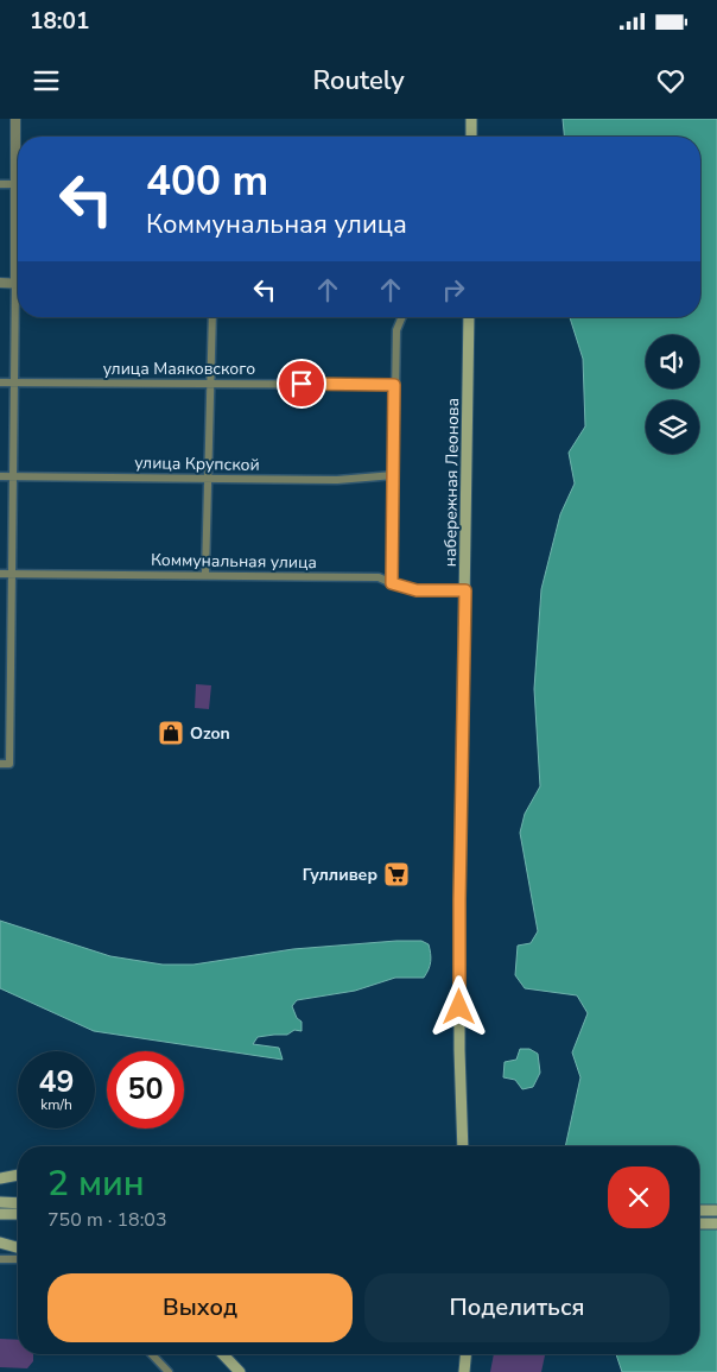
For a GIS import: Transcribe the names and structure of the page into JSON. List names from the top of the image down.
{
  "streets": {
    "main road": ["набережная Леонова"],
    "street": ["улица Маяковского", "улица Крупской", "Коммунальная улица"]
  },
  "crossings": [
    ["набережная Леонова", "Коммунальная улица"]
  ],
  "places": {
    "shop": ["Ozon"],
    "supermarket": ["Гулливер"]
  },
  "page": {
    "status": "18:01",
    "header": "Routely",
    "turn": ["400 m", "Коммунальная улица"],
    "speed": "49 km/h",
    "limit": "50",
    "heading": ["2 мин", "750 m · 18:03"],
    "buttons": ["Выход", "Поделиться"]
  }
}
